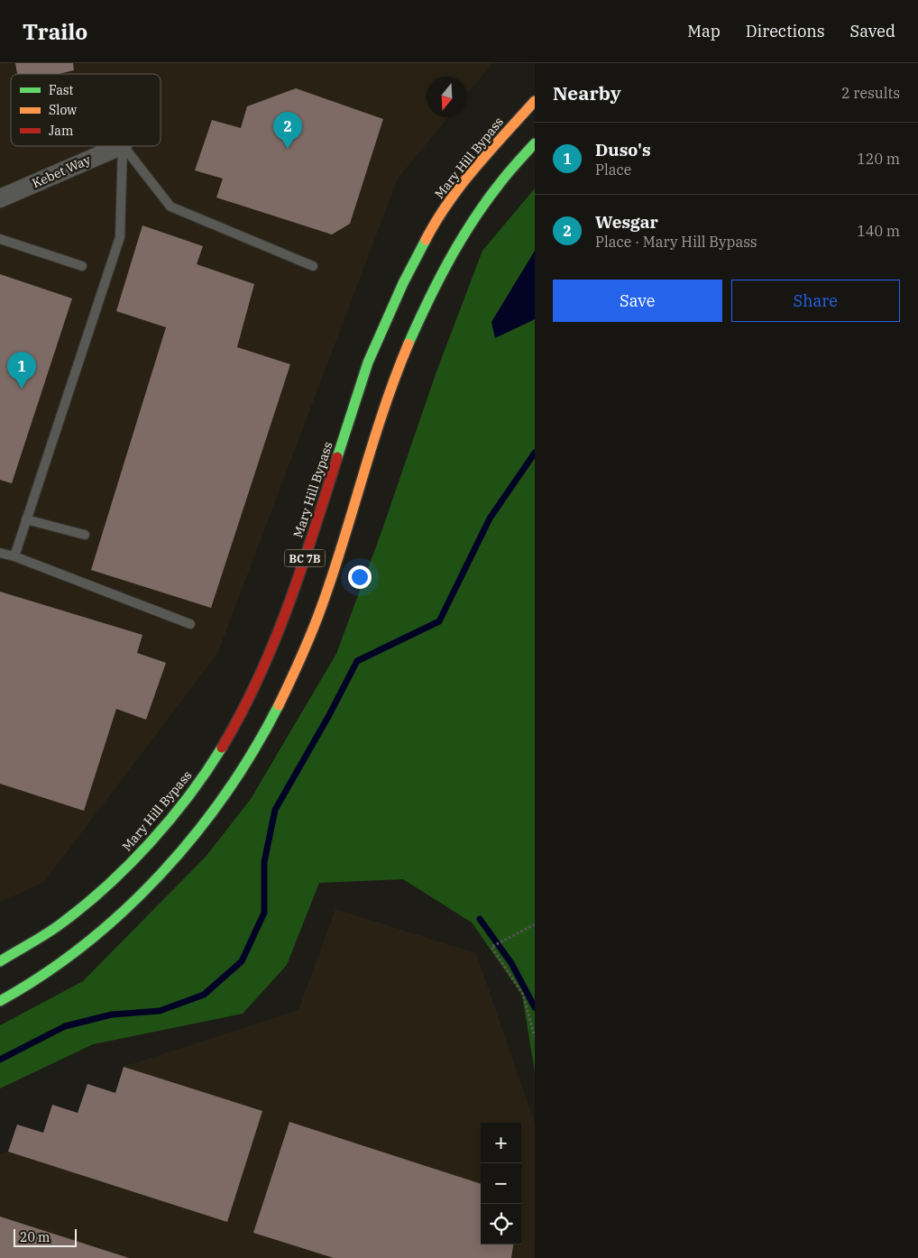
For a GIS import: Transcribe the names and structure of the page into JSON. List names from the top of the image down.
{
  "streets": {
    "highway": ["Mary Hill Bypass", "BC 7B"],
    "street": ["Kebet Way"]
  },
  "legend": ["Fast", "Slow", "Jam"],
  "scale_bar": "20 m",
  "north": "bottom",
  "page": {
    "header": "Trailo",
    "nav": ["Map", "Directions", "Saved"],
    "heading": ["Nearby", "2 results"],
    "pins": ["2", "1"],
    "list": [
      {
        "mark": "1",
        "name": "Duso's",
        "note": "Place",
        "value": "120 m"
      },
      {
        "mark": "2",
        "name": "Wesgar",
        "note": "Place · Mary Hill Bypass",
        "value": "140 m"
      }
    ],
    "buttons": ["Save", "Share"],
    "map_buttons": ["+", "−"],
    "scale": "20 m"
  }
}
